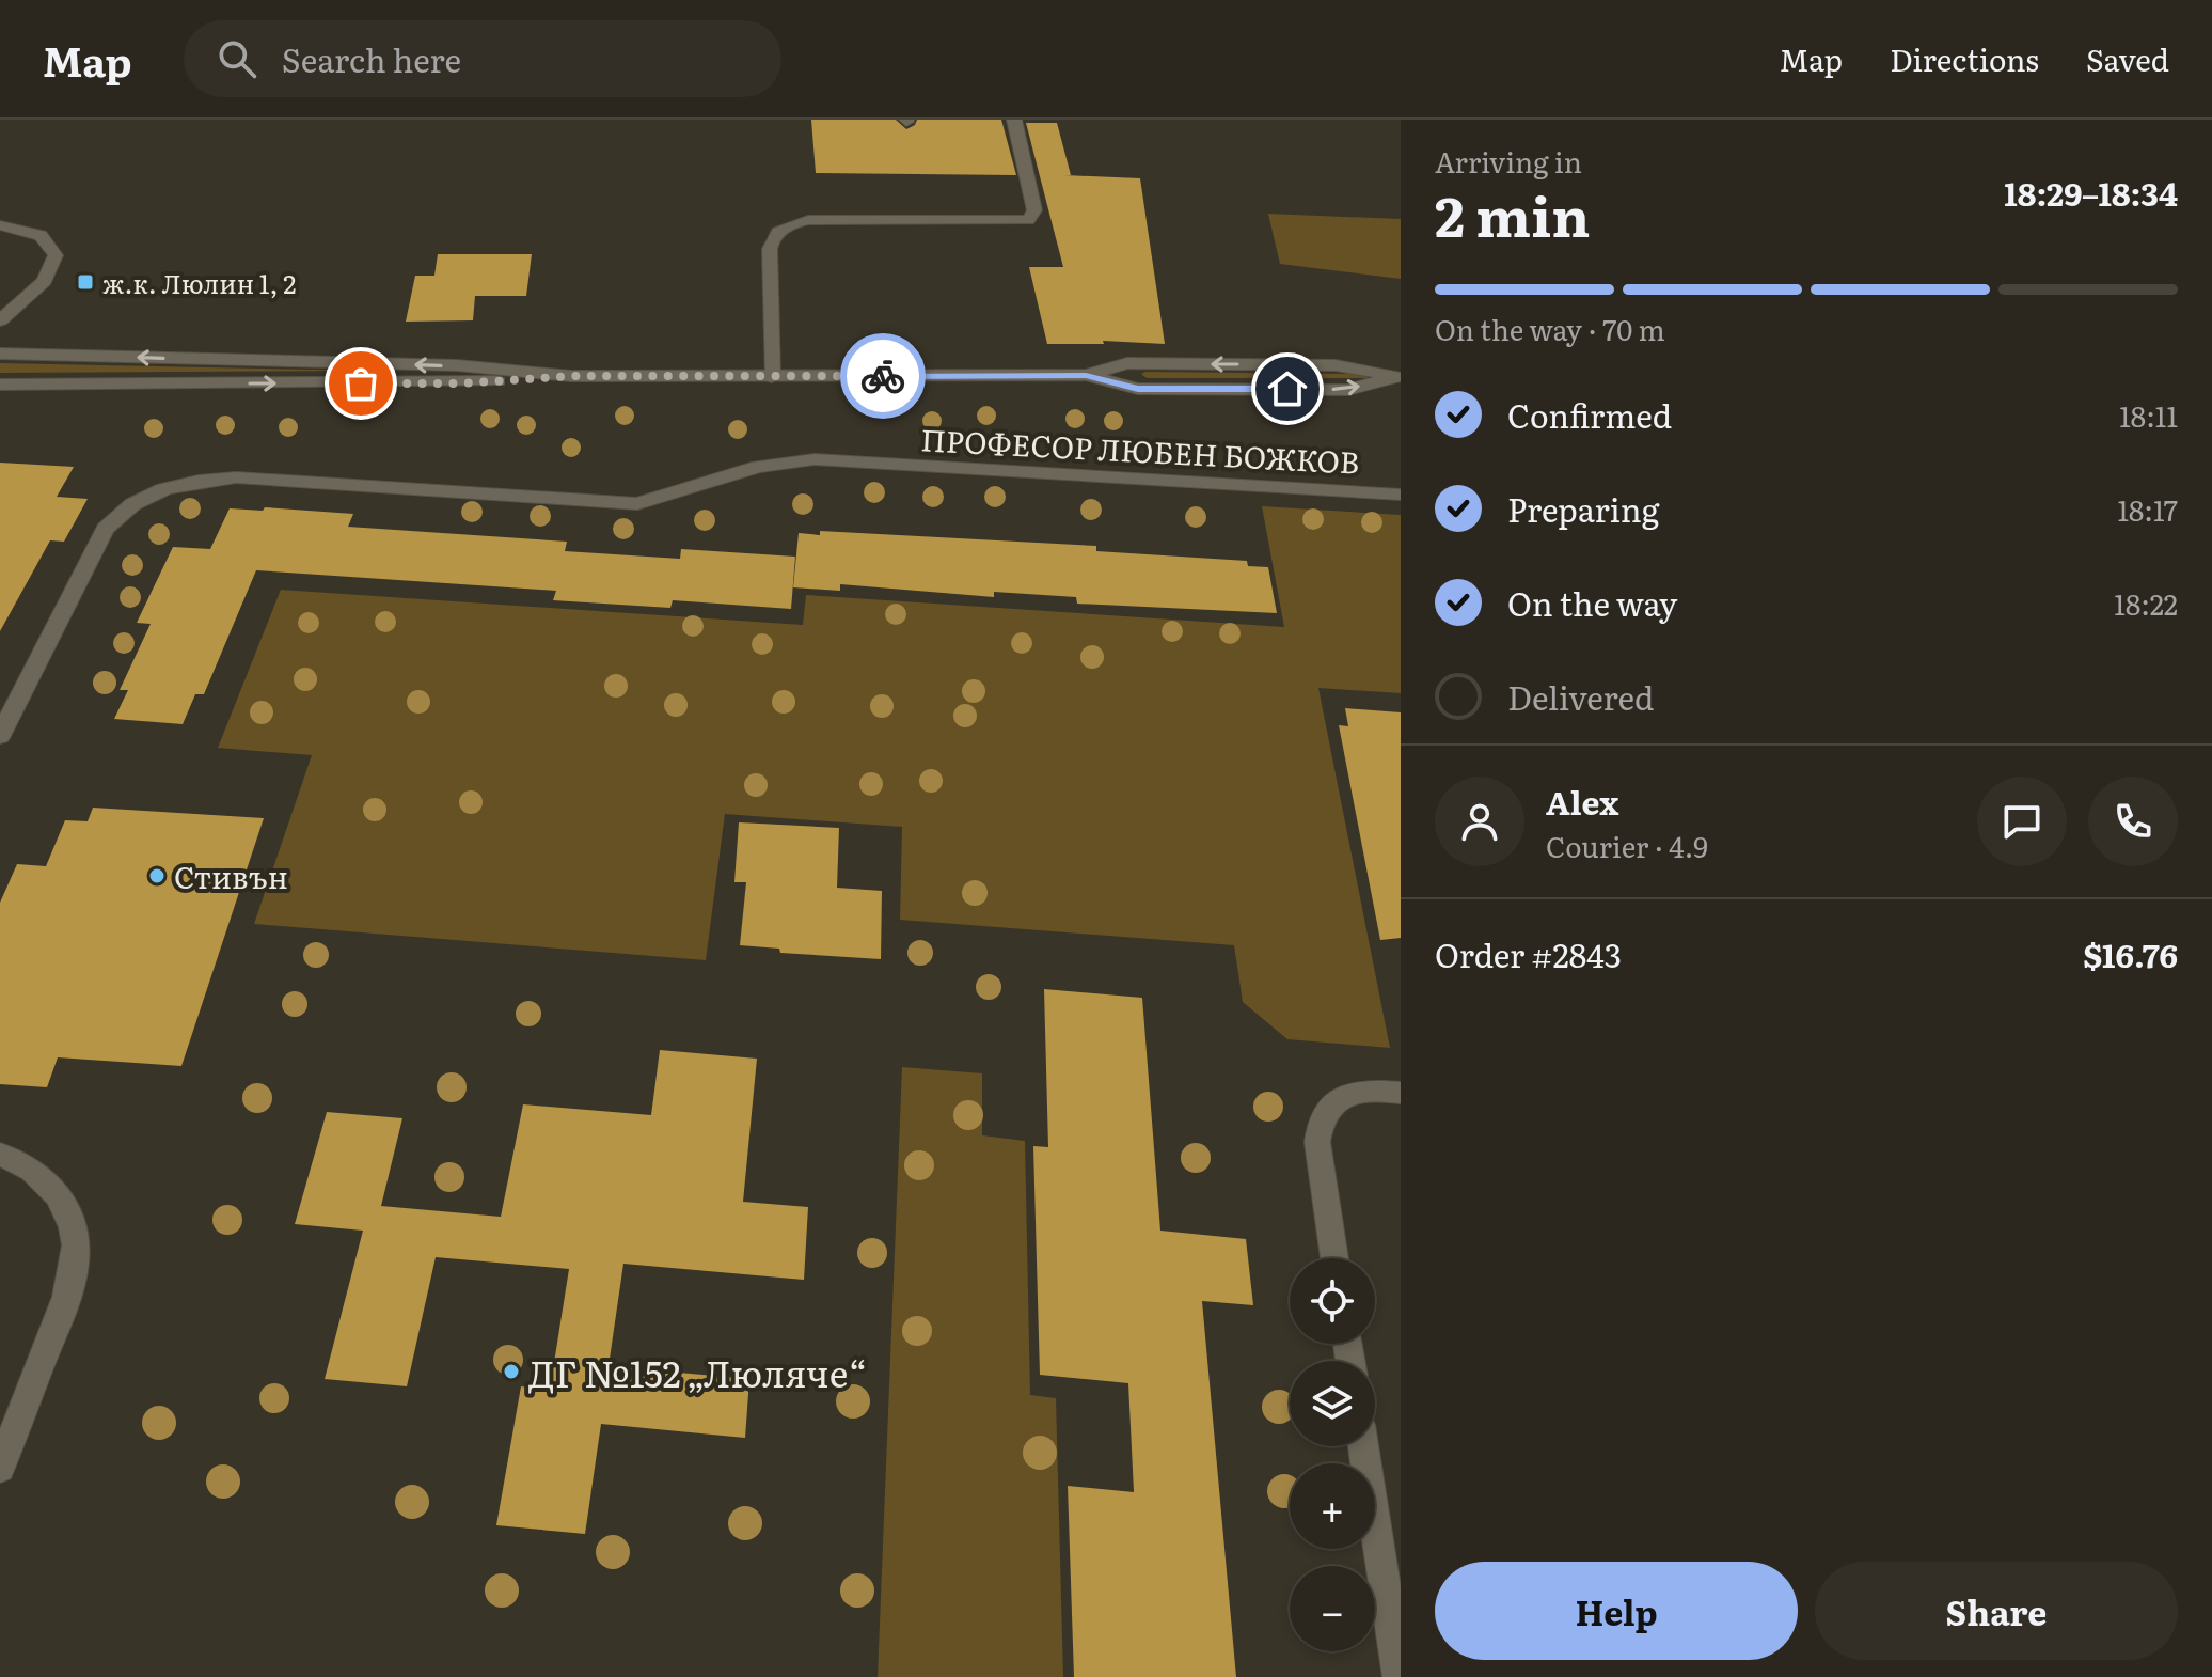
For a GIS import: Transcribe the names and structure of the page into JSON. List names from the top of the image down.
{
  "streets": {
    "street": ["ПРОФЕСОР ЛЮБЕН БОЖКОВ"]
  },
  "places": {
    "transit": ["ж.к. Люлин 1, 2"],
    "other": ["Стивън", "ДГ №152 „Люляче“"]
  },
  "page": {
    "header": "Map",
    "search": "Search here",
    "nav": ["Map", "Directions", "Saved"],
    "heading": ["2 min", "Arriving in", "18:29–18:34"],
    "panel": [
      "Alex",
      "Courier · 4.9",
      "Order #2843",
      "$16.76"
    ],
    "bar": "On the way · 70 m",
    "list": [
      ["Confirmed", "18:11"],
      ["Preparing", "18:17"],
      ["On the way", "18:22"],
      "Delivered"
    ],
    "map_buttons": ["+", "−"],
    "buttons": ["Help", "Share"]
  }
}
